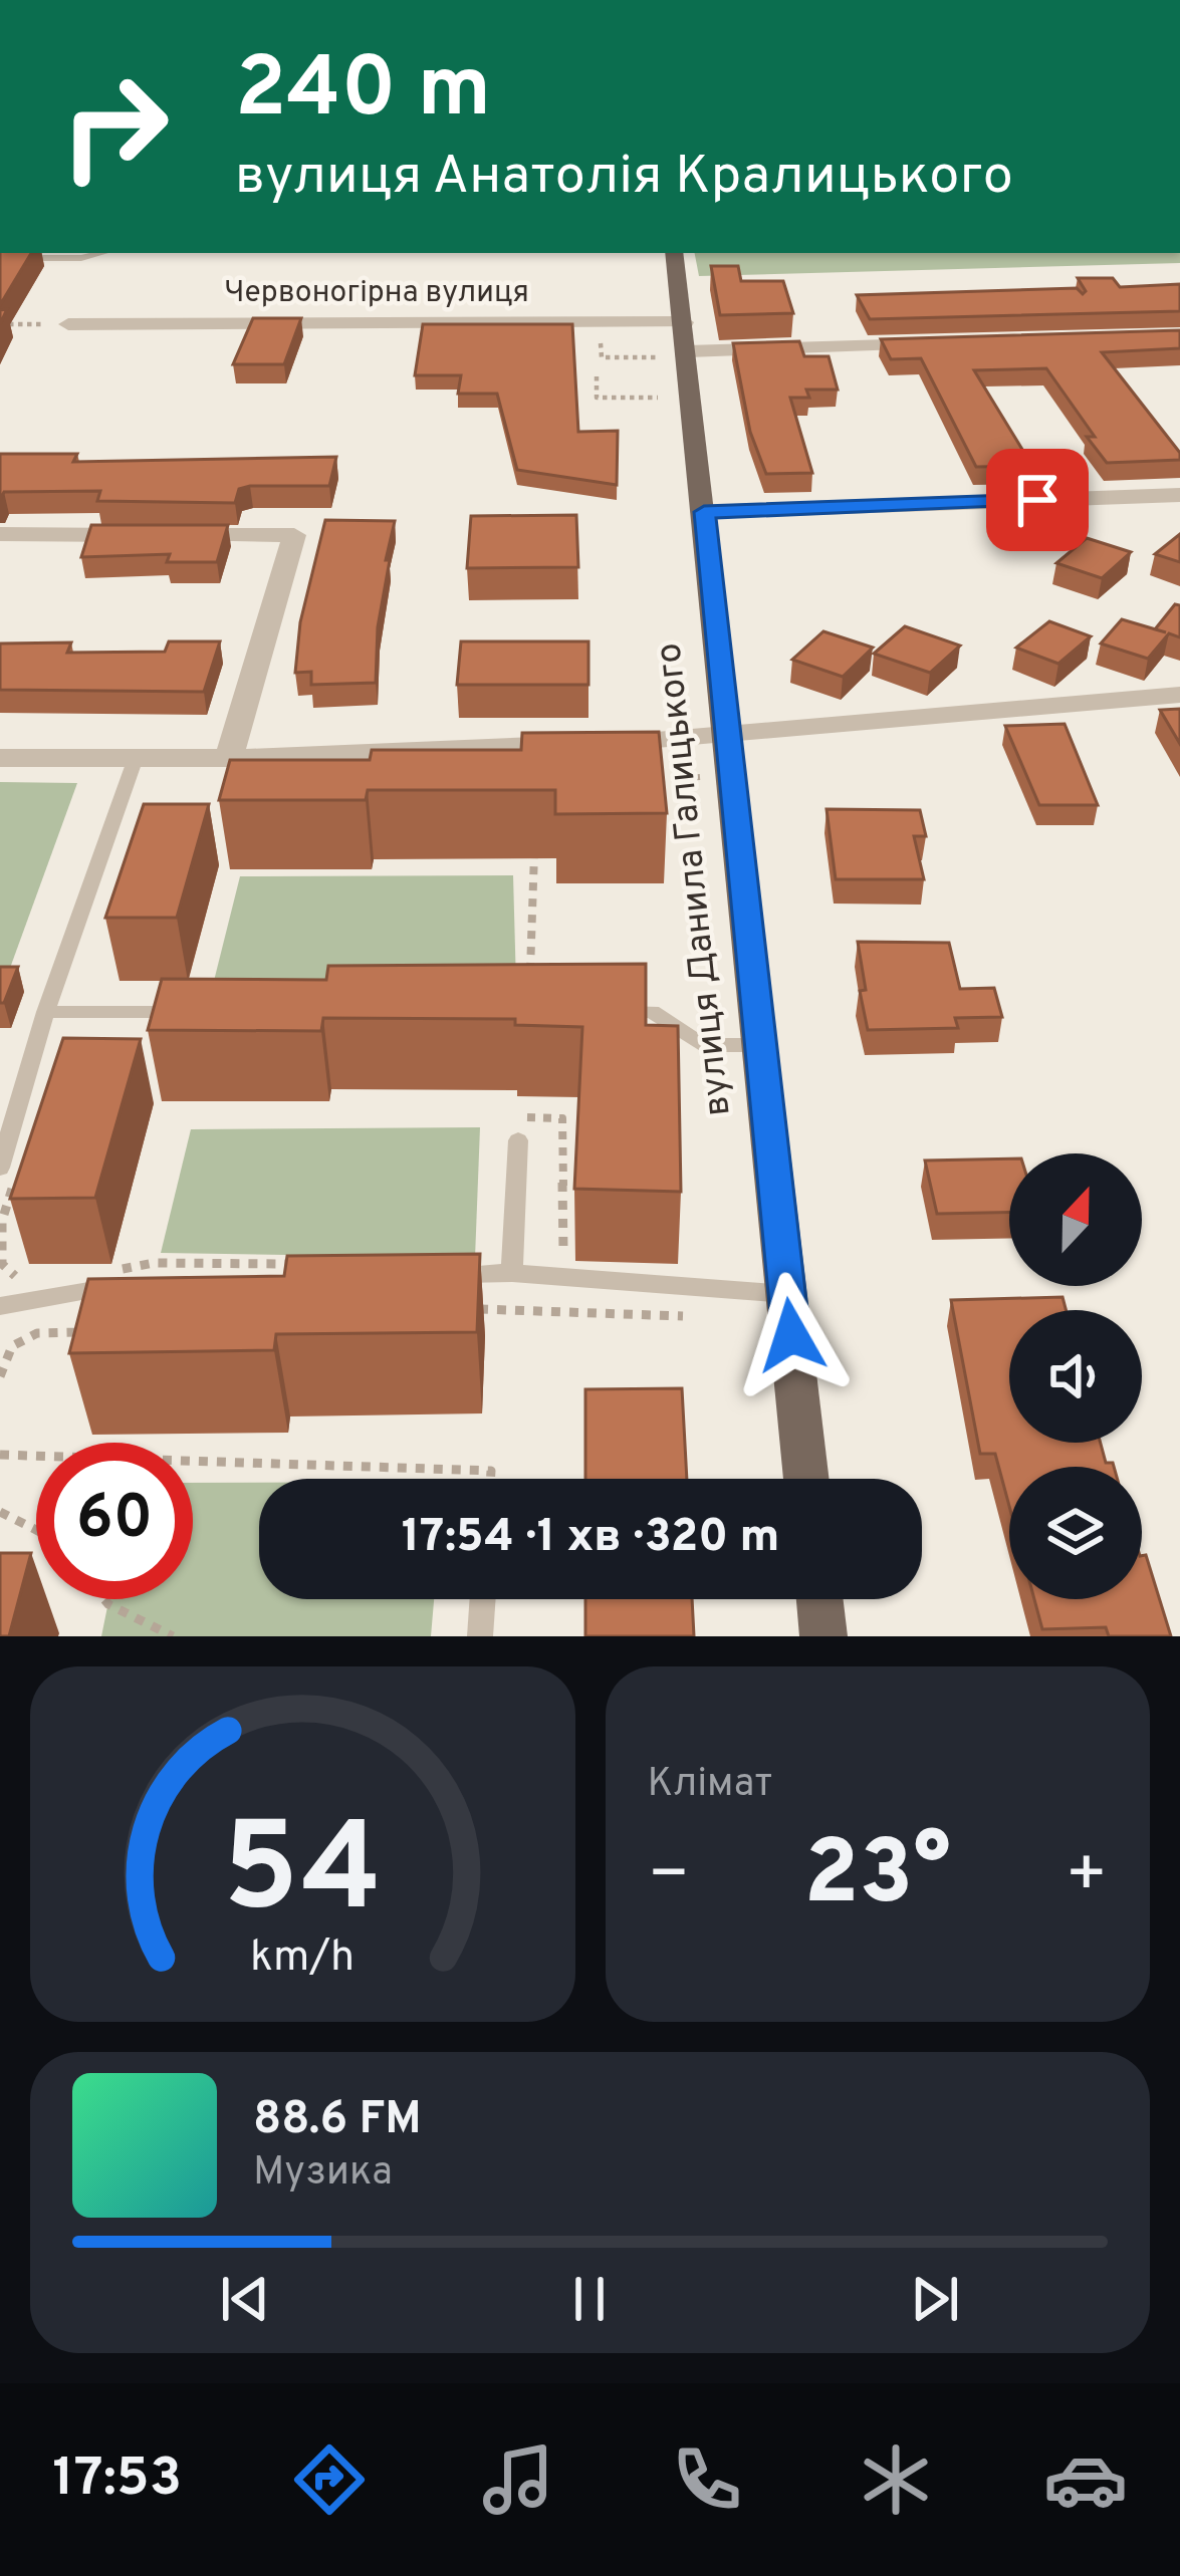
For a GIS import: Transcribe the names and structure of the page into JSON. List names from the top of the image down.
{
  "streets": {
    "main road": ["вулиця Данила Галицького"],
    "street": ["Червоногірна вулиця"]
  },
  "crossings": [
    ["Червоногірна вулиця", "вулиця Данила Галицького"]
  ],
  "north": "top",
  "page": {
    "turn": ["240 m", "вулиця Анатолія Кралицького"],
    "limit": "60",
    "trip": "17:54 · 1 хв · 320 m",
    "tile": "Клімат",
    "heat": ["−", "23°", "+"],
    "song": ["88.6 FM", "Музика"],
    "tabs": "17:53",
    "gauge": ["54", "km/h"]
  }
}
